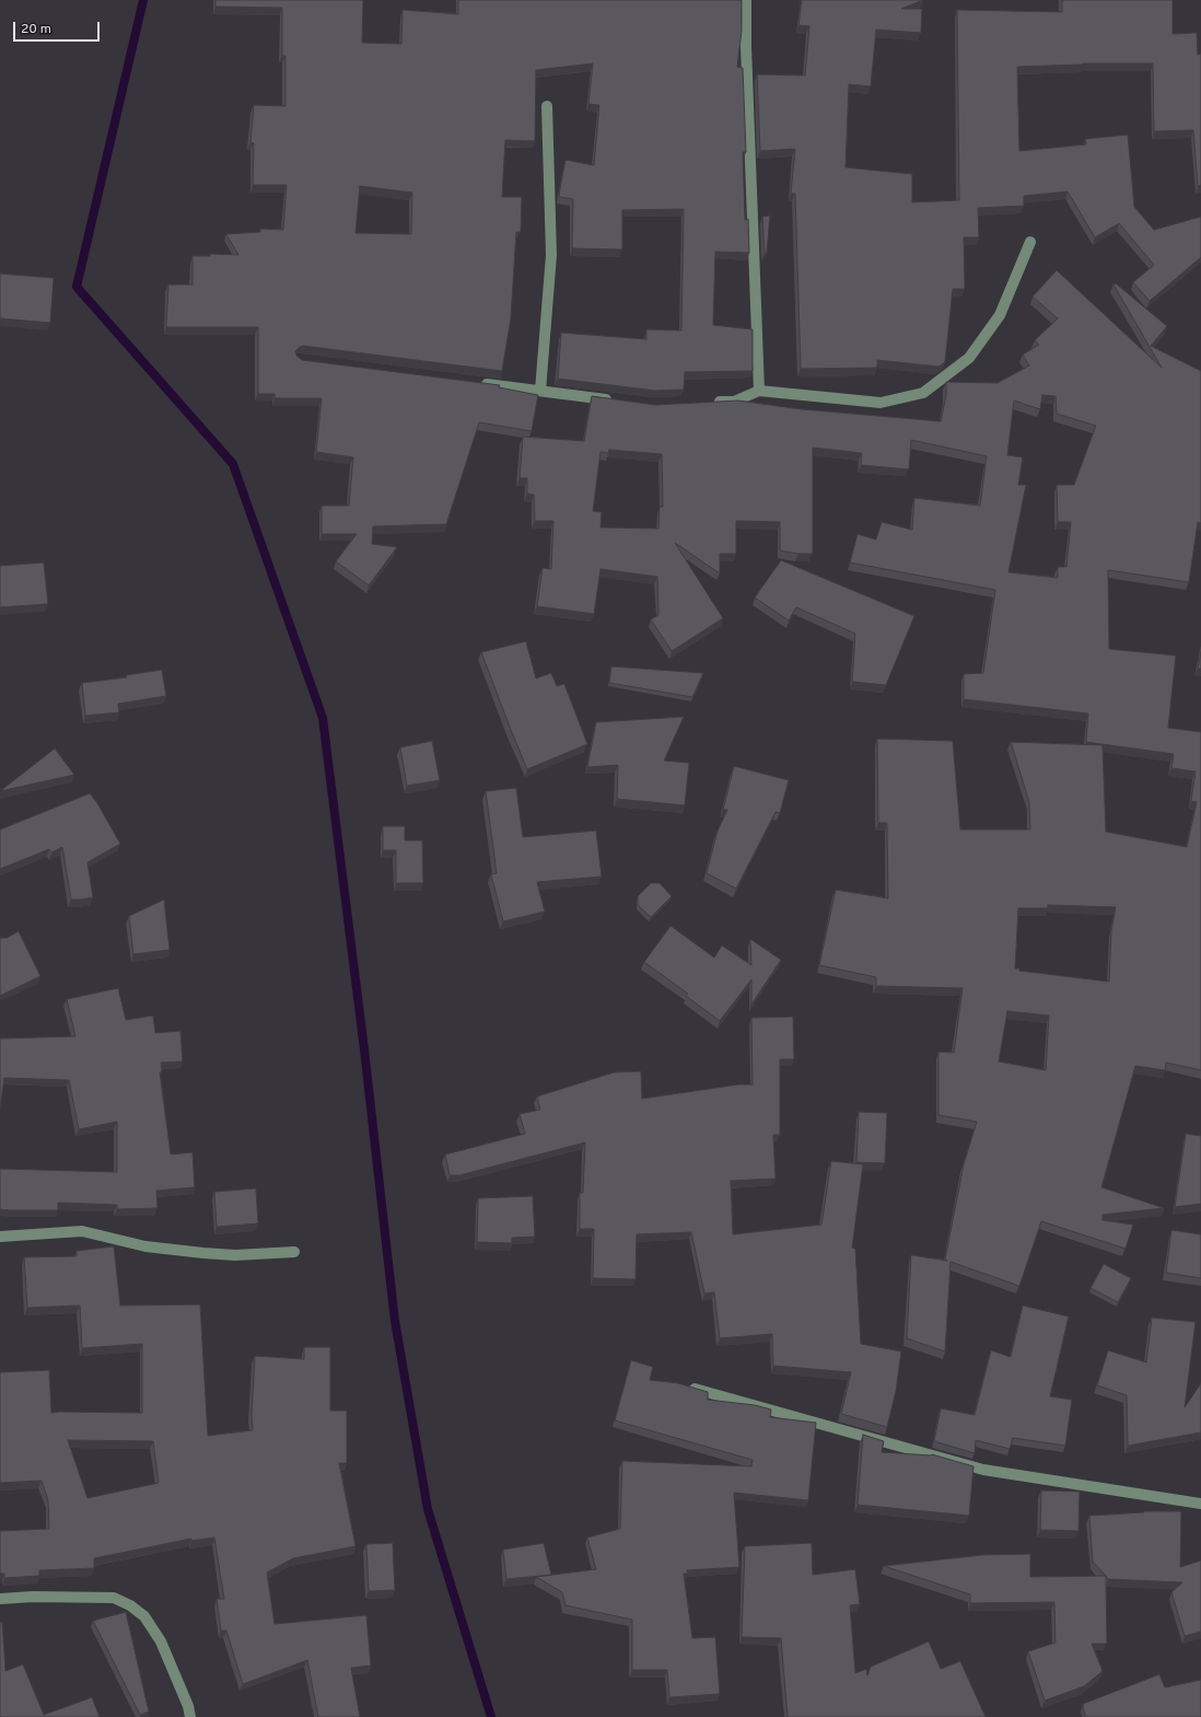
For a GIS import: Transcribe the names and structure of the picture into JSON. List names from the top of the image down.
{
  "scale_bar": "20 m"
}
